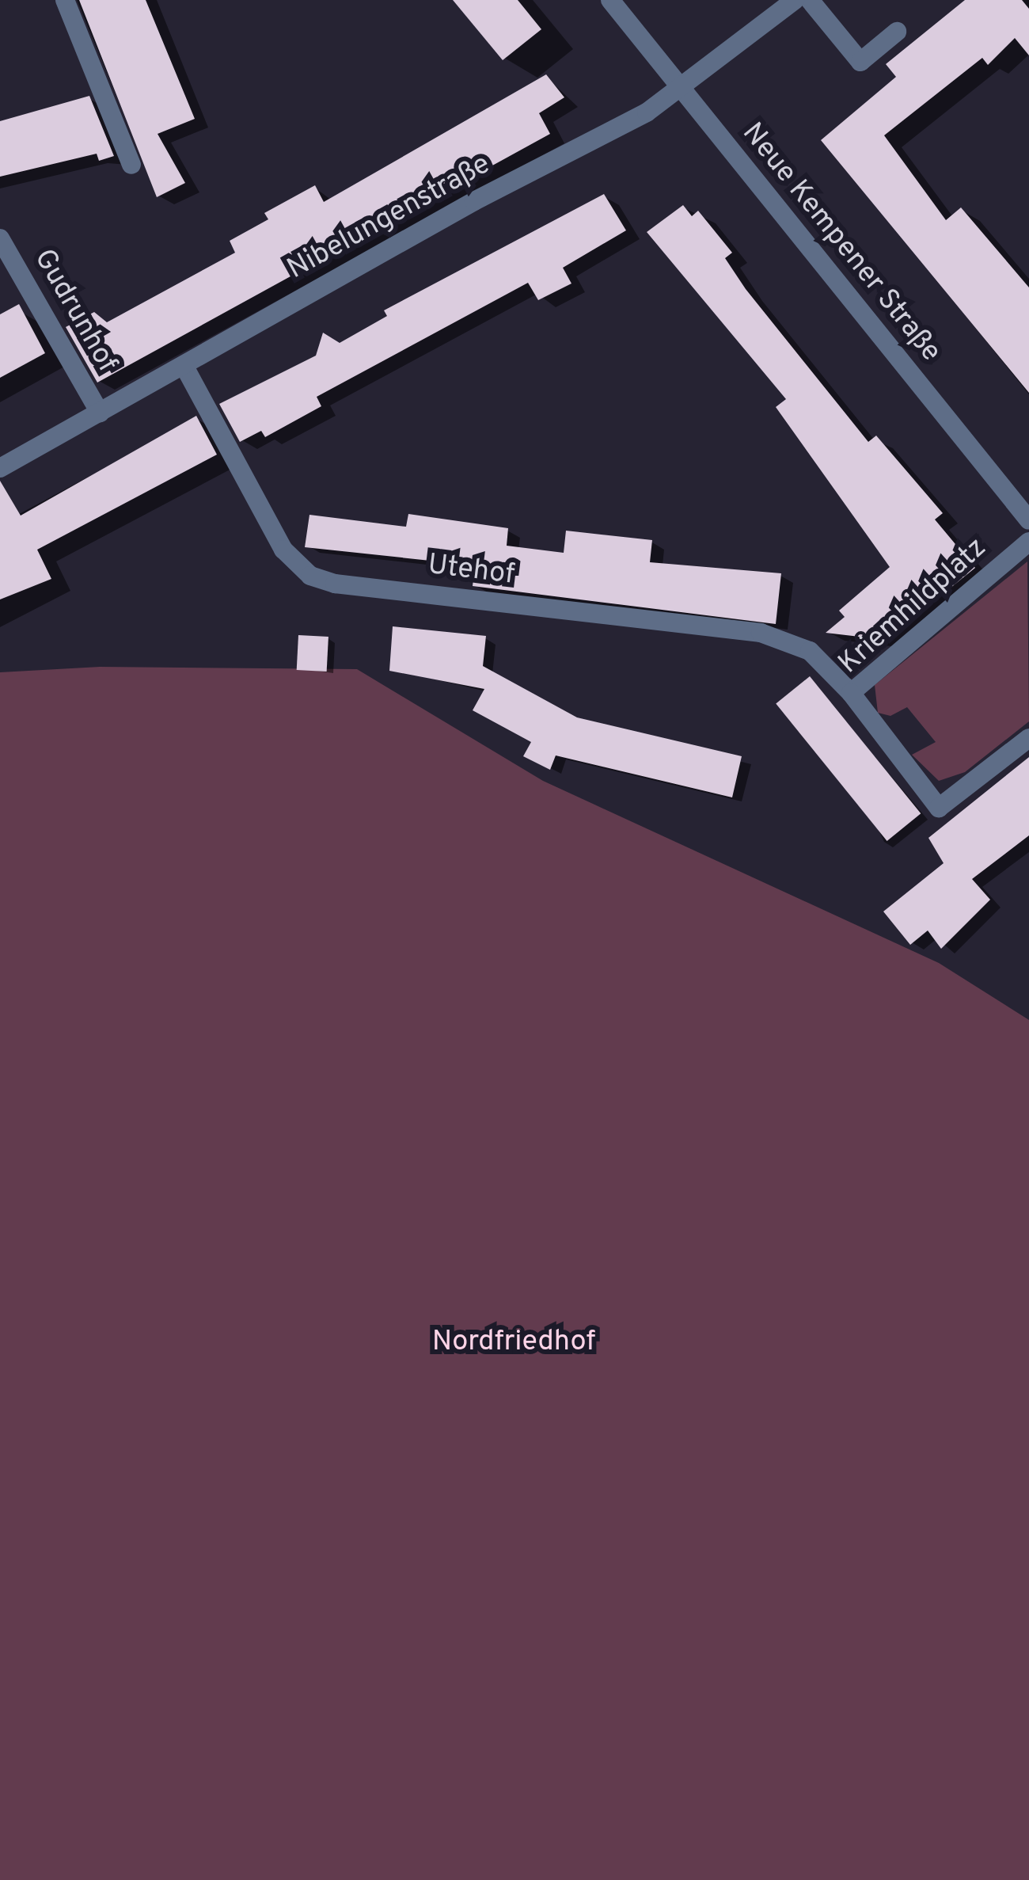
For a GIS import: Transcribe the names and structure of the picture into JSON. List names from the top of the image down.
{
  "streets": {
    "street": [
      "Nibelungenstraße",
      "Neue Kempener Straße",
      "Gudrunhof",
      "Utehof",
      "Kriemhildplatz"
    ]
  },
  "crossings": [
    ["Nibelungenstraße", "Neue Kempener Straße"],
    ["Nibelungenstraße", "Gudrunhof"],
    ["Nibelungenstraße", "Utehof"],
    ["Utehof", "Kriemhildplatz"]
  ],
  "parks": ["Nordfriedhof"]
}
